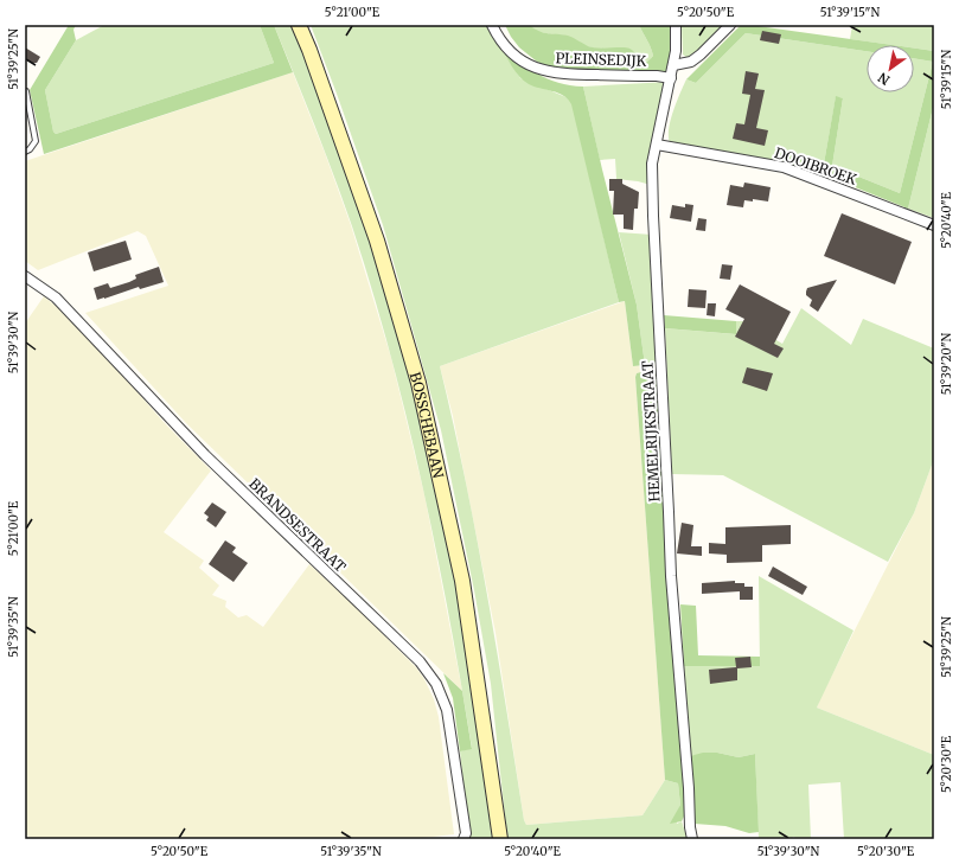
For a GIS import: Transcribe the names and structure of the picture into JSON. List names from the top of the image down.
{
  "streets": {
    "main road": ["BOSSCHEBAAN"],
    "street": [
      "PLEINSEDIJK",
      "DOOIBROEK",
      "HEMELRIJKSTRAAT",
      "BRANDSESTRAAT"
    ]
  },
  "crossings": [
    ["PLEINSEDIJK", "HEMELRIJKSTRAAT"],
    ["DOOIBROEK", "HEMELRIJKSTRAAT"]
  ],
  "north": "bottom left",
  "coordinates": [
    "5°21'00\"E",
    "5°20'50\"E",
    "51°39'15\"N",
    "51°39'25\"N",
    "5°20'40\"E",
    "51°39'30\"N",
    "51°39'20\"N",
    "51°39'35\"N",
    "5°20'30\"E"
  ]
}
